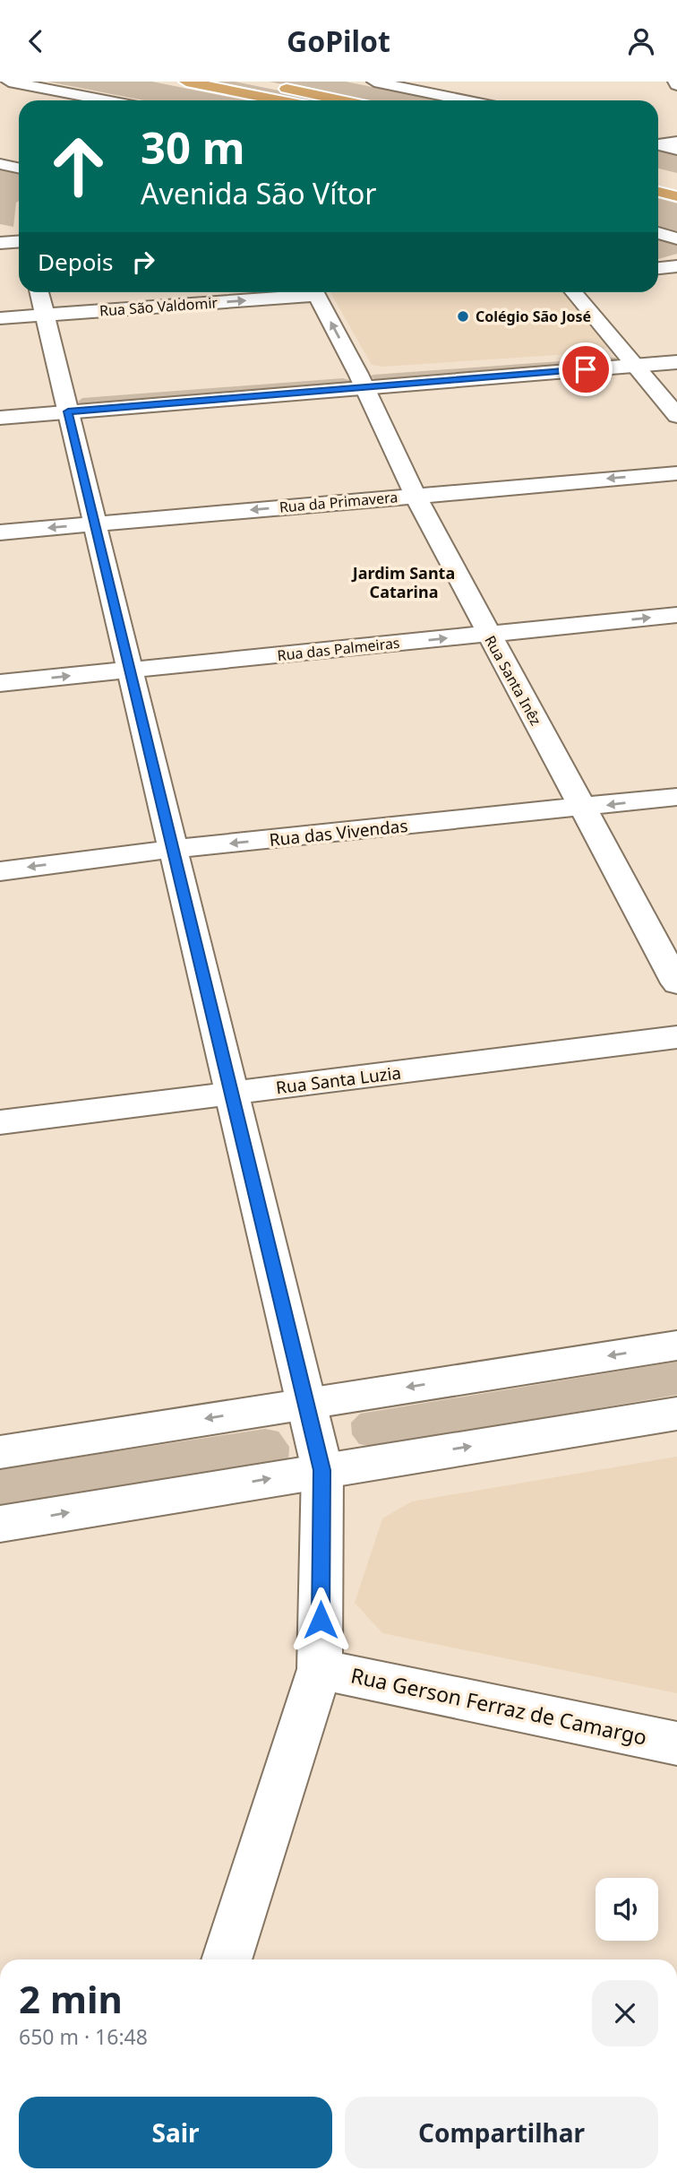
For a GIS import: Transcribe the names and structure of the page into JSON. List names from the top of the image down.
{
  "streets": {
    "street": [
      "Rua São Valdomir",
      "Rua da Primavera",
      "Rua das Palmeiras",
      "Rua Santa Inêz",
      "Rua das Vivendas",
      "Rua Santa Luzia",
      "Rua Gerson Ferraz de Camargo"
    ]
  },
  "crossings": [
    ["Rua da Primavera", "Rua Santa Inêz"],
    ["Rua das Palmeiras", "Rua Santa Inêz"],
    ["Rua Santa Inêz", "Rua das Vivendas"]
  ],
  "one_way": ["Rua das Vivendas"],
  "districts": ["Jardim Santa Catarina"],
  "places": ["Colégio São José"],
  "page": {
    "header": "GoPilot",
    "turn": ["30 m", "Avenida São Vítor"],
    "then": "Depois",
    "heading": ["2 min", "650 m · 16:48"],
    "buttons": ["Sair", "Compartilhar"]
  }
}
